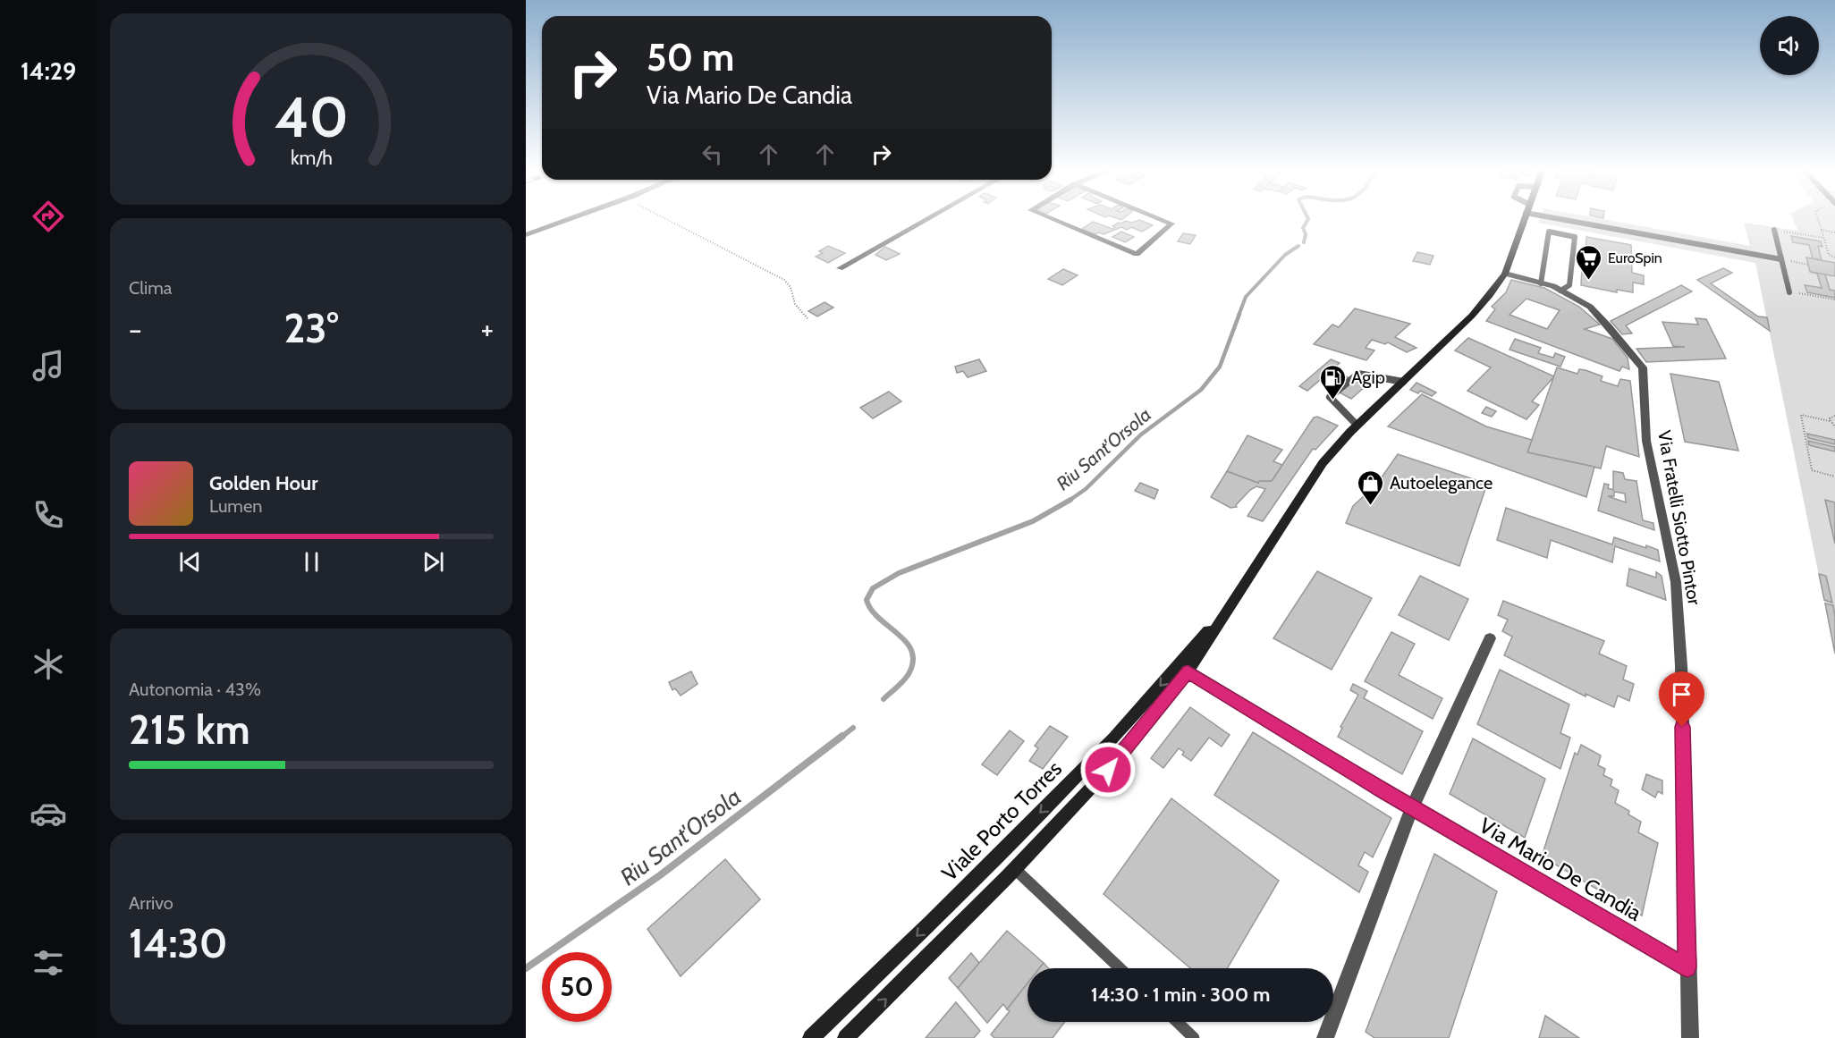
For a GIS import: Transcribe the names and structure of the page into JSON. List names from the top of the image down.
{
  "streets": {
    "main road": ["Viale Porto Torres"],
    "street": ["Via Fratelli Siotto Pintor", "Via Mario De Candia"]
  },
  "crossings": [
    ["Via Fratelli Siotto Pintor", "Viale Porto Torres"],
    ["Via Fratelli Siotto Pintor", "Via Mario De Candia"],
    ["Viale Porto Torres", "Via Mario De Candia"]
  ],
  "water": ["Riu Sant'Orsola"],
  "places": {
    "supermarket": ["EuroSpin"],
    "fuel station": ["Agip"],
    "shop": ["Autoelegance"]
  },
  "page": {
    "tabs": "14:29",
    "turn": ["50 m", "Via Mario De Candia"],
    "tile": [
      "Clima",
      ["Autonomia · 43%", "215 km"],
      ["Arrivo", "14:30"]
    ],
    "heat": ["−", "23°", "+"],
    "song": ["Golden Hour", "Lumen"],
    "limit": "50",
    "trip": "14:30 · 1 min · 300 m",
    "gauge": ["40", "km/h"]
  }
}
